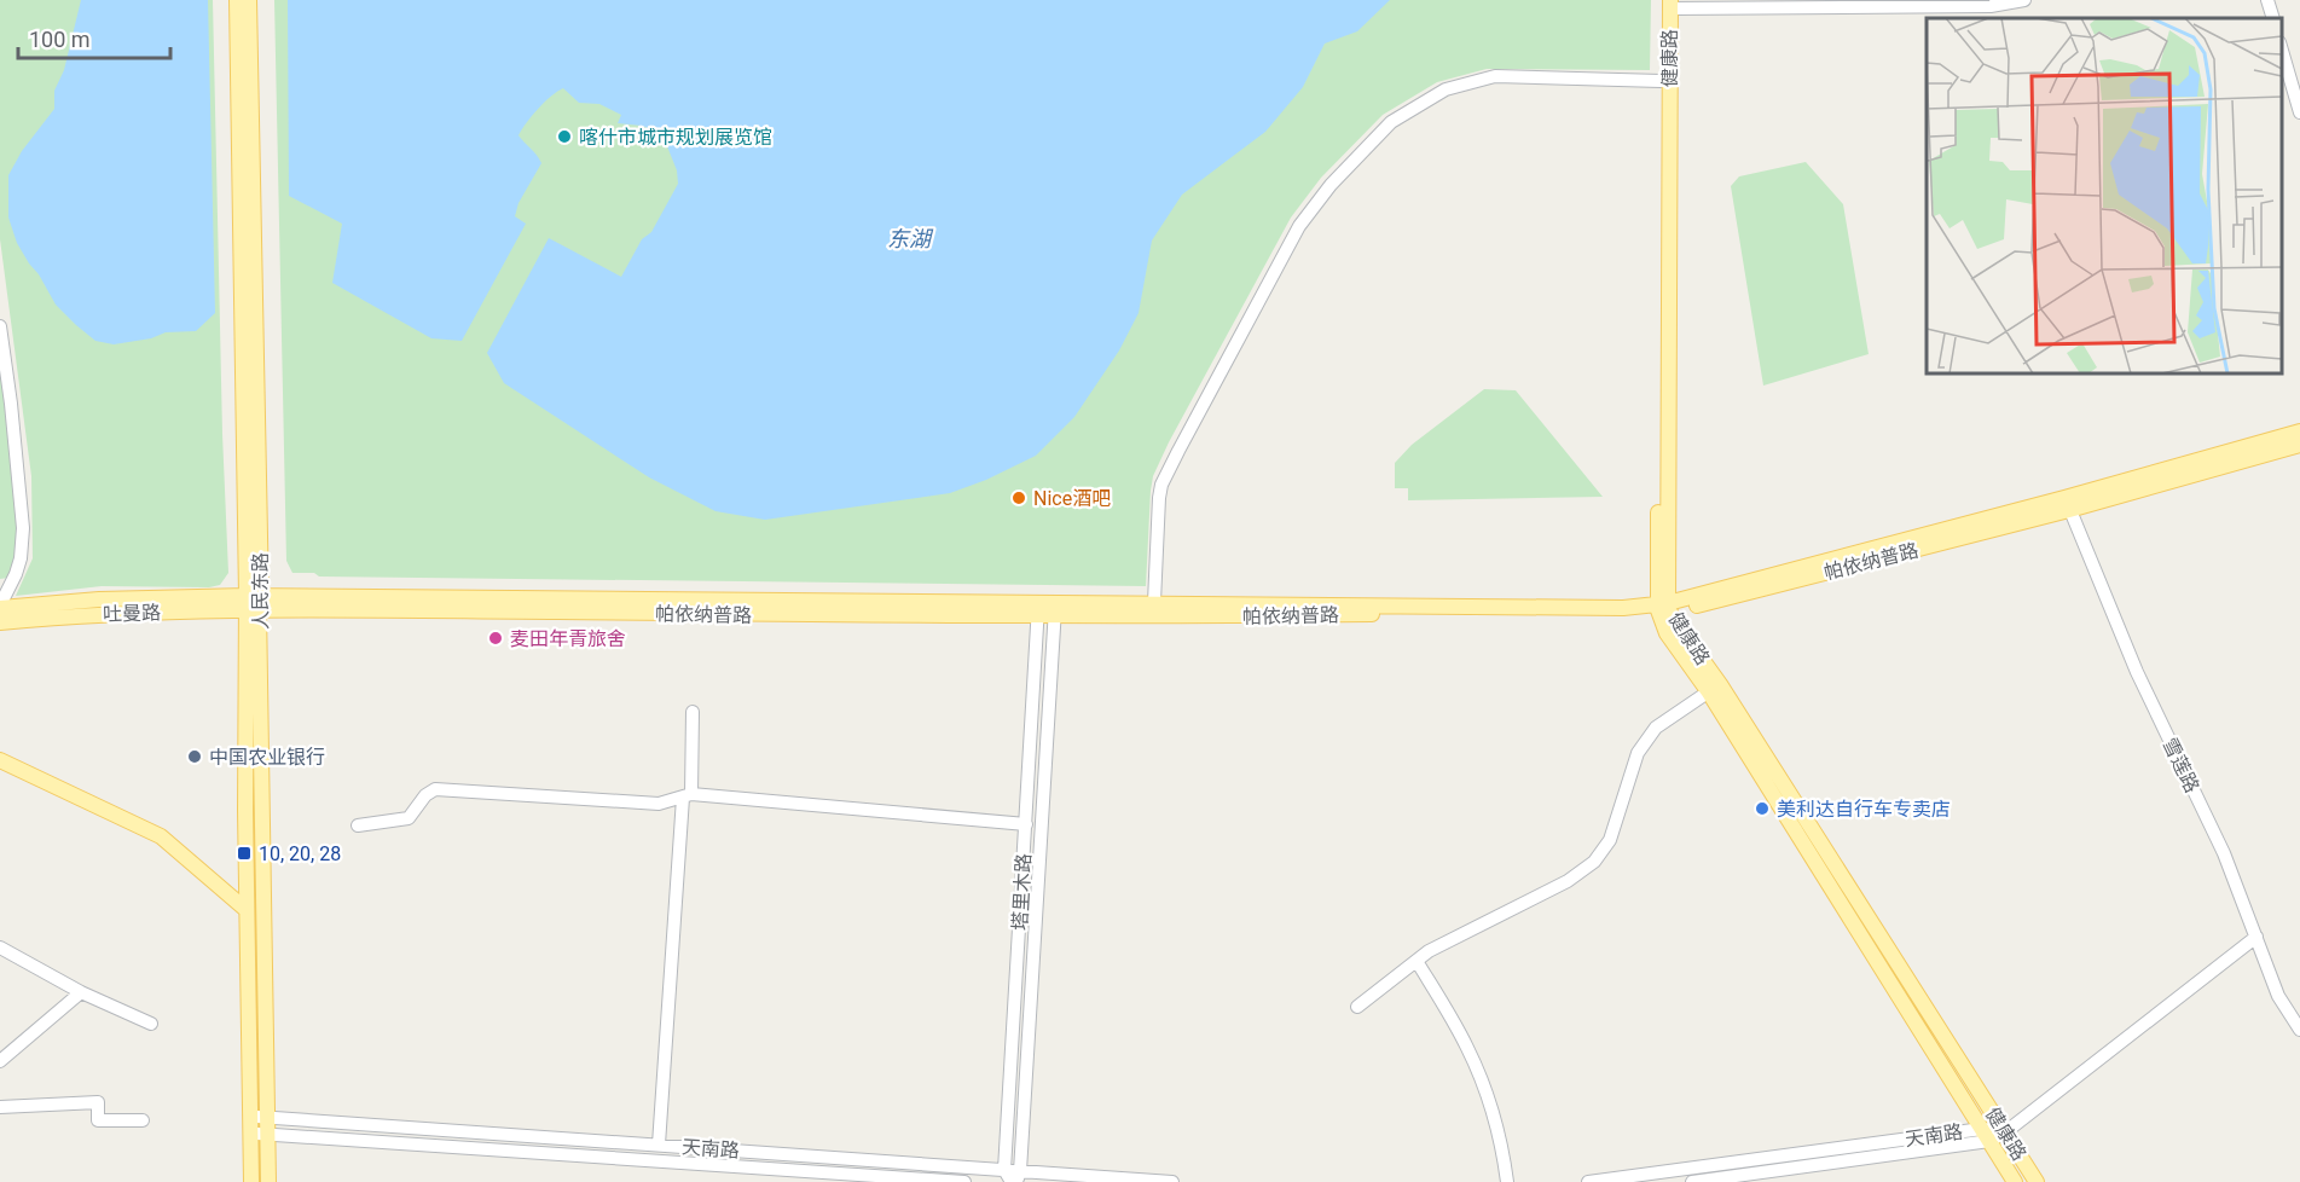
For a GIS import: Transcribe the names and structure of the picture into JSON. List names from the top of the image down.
{
  "streets": {
    "main road": [
      "健康路",
      "帕依纳普路",
      "人民东路",
      "吐曼路"
    ],
    "street": ["雪莲路", "塔里木路", "天南路"]
  },
  "crossings": [
    ["健康路", "帕依纳普路"],
    ["健康路", "天南路"],
    ["帕依纳普路", "人民东路"],
    ["帕依纳普路", "吐曼路"],
    ["帕依纳普路", "雪莲路"],
    ["帕依纳普路", "塔里木路"],
    ["人民东路", "吐曼路"],
    ["人民东路", "天南路"],
    ["塔里木路", "天南路"]
  ],
  "water": ["东湖"],
  "places": {
    "other": [
      "喀什市城市规划展览馆",
      "Nice酒吧",
      "麦田年青旅舍",
      "中国农业银行",
      "美利达自行车专卖店"
    ],
    "transit": ["10, 20, 28"]
  },
  "scale_bar": "100 m"
}
